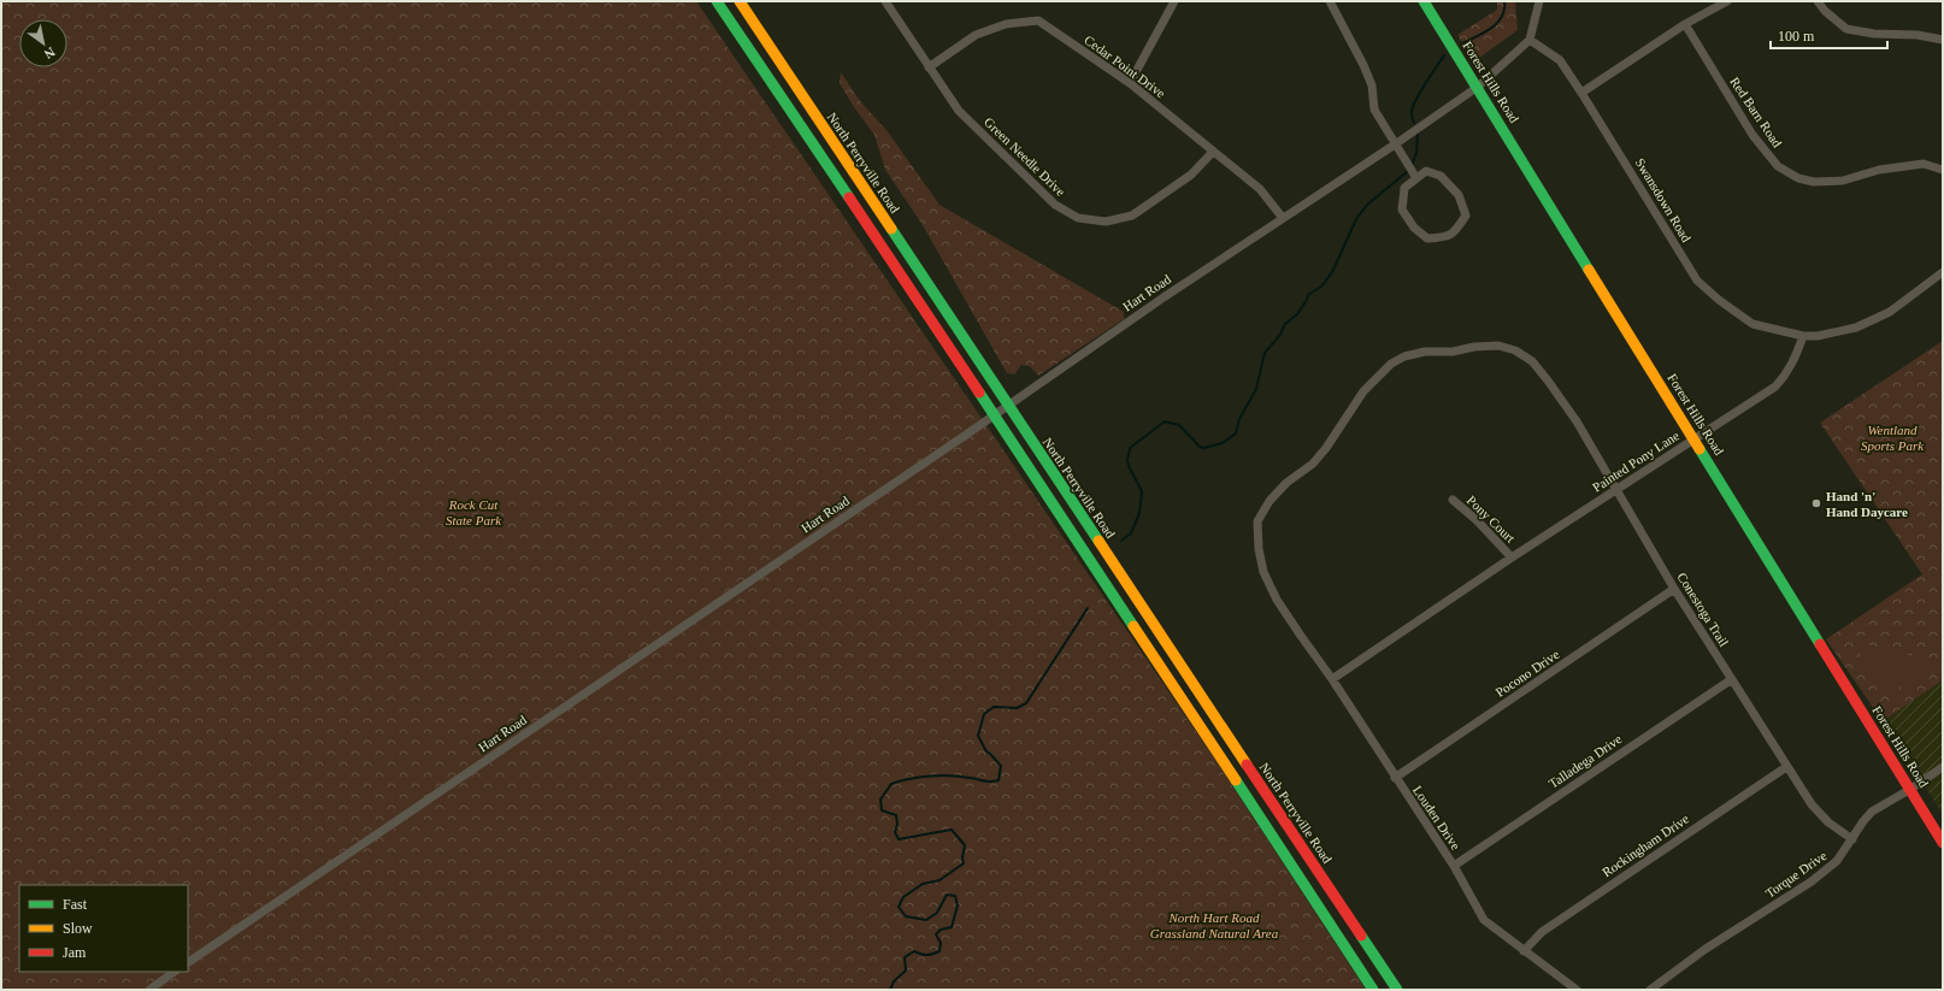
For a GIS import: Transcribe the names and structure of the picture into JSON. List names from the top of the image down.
{
  "streets": {
    "main road": ["Forest Hills Road", "North Perryville Road"],
    "street": [
      "Cedar Point Drive",
      "Red Barn Road",
      "Green Needle Drive",
      "Swansdown Road",
      "Hart Road",
      "Painted Pony Lane",
      "Pony Court",
      "Conestoga Trail",
      "Pocono Drive",
      "Talladega Drive",
      "Louden Drive",
      "Rockingham Drive",
      "Torque Drive"
    ]
  },
  "crossings": [
    ["Cedar Point Drive", "Green Needle Drive"],
    ["Cedar Point Drive", "Hart Road"],
    ["Forest Hills Road", "Hart Road"],
    ["Forest Hills Road", "Painted Pony Lane"],
    ["Forest Hills Road", "Torque Drive"],
    ["North Perryville Road", "Hart Road"],
    ["Swansdown Road", "Hart Road"],
    ["Swansdown Road", "Painted Pony Lane"],
    ["Painted Pony Lane", "Pony Court"],
    ["Painted Pony Lane", "Conestoga Trail"],
    ["Painted Pony Lane", "Louden Drive"],
    ["Conestoga Trail", "Pocono Drive"],
    ["Conestoga Trail", "Talladega Drive"],
    ["Conestoga Trail", "Louden Drive"],
    ["Conestoga Trail", "Rockingham Drive"],
    ["Conestoga Trail", "Torque Drive"],
    ["Pocono Drive", "Louden Drive"],
    ["Talladega Drive", "Louden Drive"],
    ["Louden Drive", "Rockingham Drive"]
  ],
  "parks": ["Wentland Sports Park", "Rock Cut State Park", "North Hart Road Grassland Natural Area"],
  "places": ["Hand 'n' Hand Daycare"],
  "legend": ["Fast", "Slow", "Jam"],
  "scale_bar": "100 m",
  "north": "bottom right"
}
